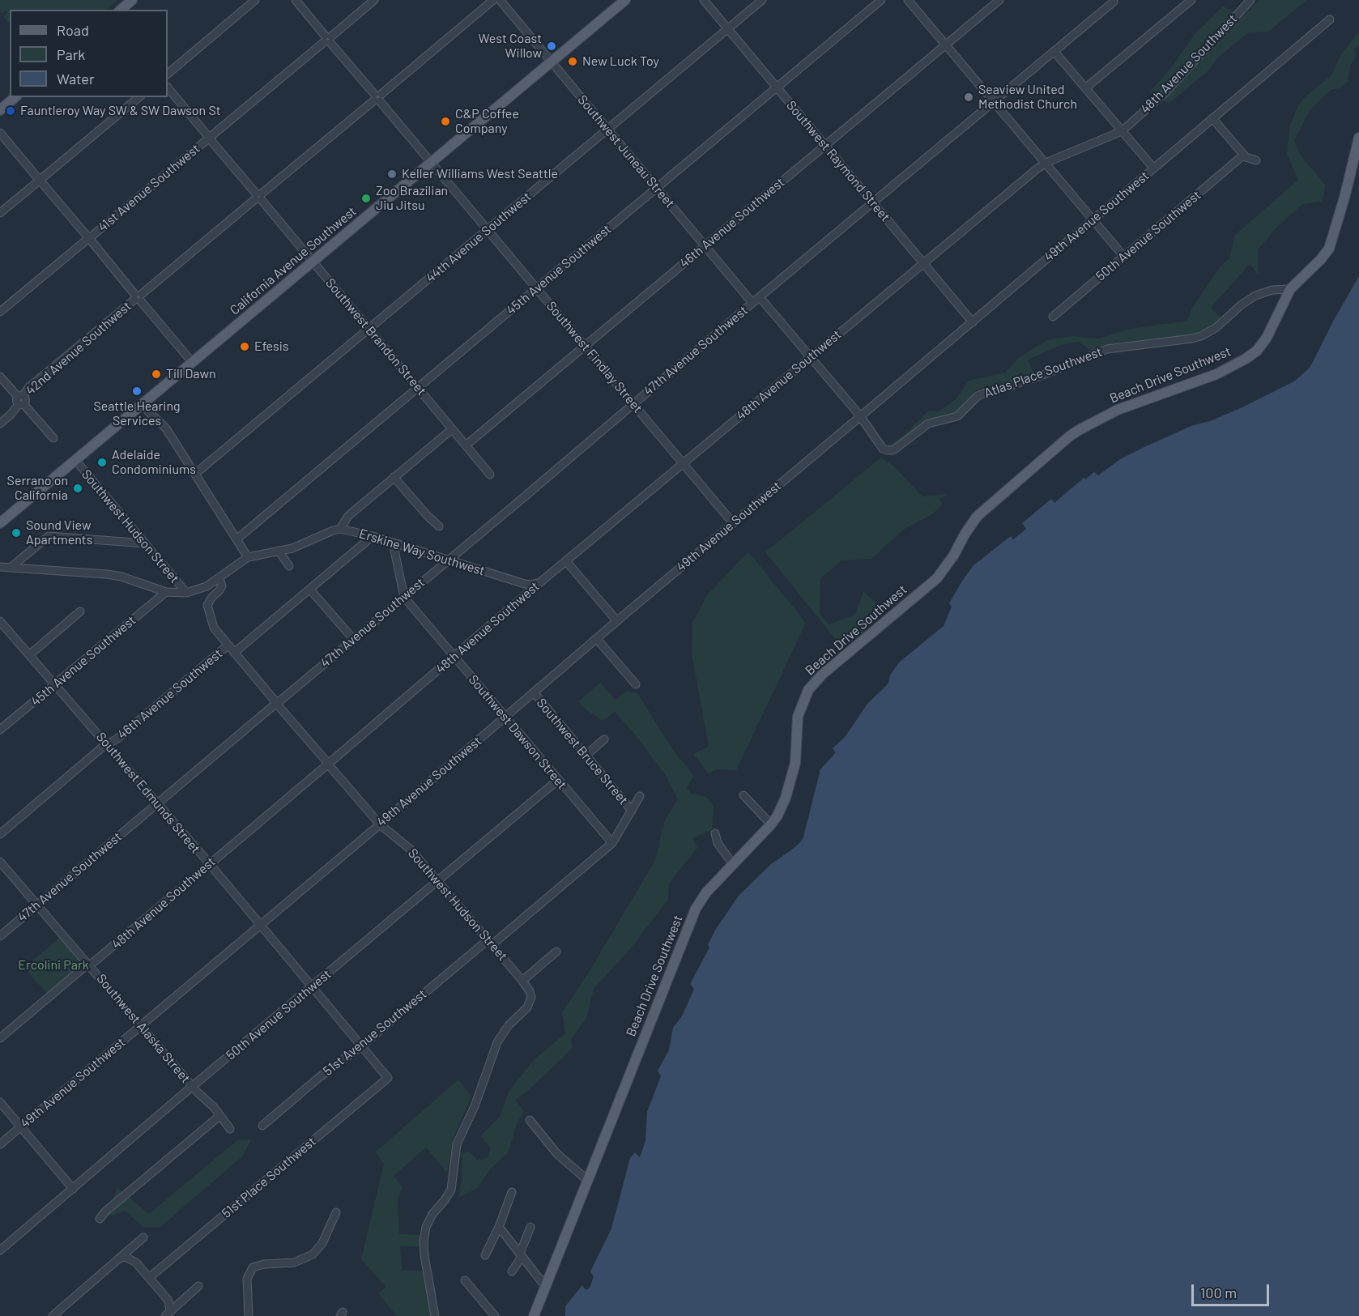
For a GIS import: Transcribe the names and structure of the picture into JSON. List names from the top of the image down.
{
  "streets": {
    "main road": ["California Avenue Southwest", "Beach Drive Southwest"],
    "street": [
      "48th Avenue Southwest",
      "Southwest Juneau Street",
      "Southwest Raymond Street",
      "41st Avenue Southwest",
      "49th Avenue Southwest",
      "46th Avenue Southwest",
      "50th Avenue Southwest",
      "44th Avenue Southwest",
      "45th Avenue Southwest",
      "Southwest Brandon Street",
      "42nd Avenue Southwest",
      "47th Avenue Southwest",
      "Southwest Findlay Street",
      "Atlas Place Southwest",
      "Southwest Hudson Street",
      "Erskine Way Southwest",
      "Southwest Dawson Street",
      "Southwest Bruce Street",
      "Southwest Edmunds Street",
      "Southwest Alaska Street",
      "51st Avenue Southwest",
      "51st Place Southwest"
    ]
  },
  "crossings": [
    ["48th Avenue Southwest", "Southwest Raymond Street"],
    ["48th Avenue Southwest", "Southwest Findlay Street"],
    ["48th Avenue Southwest", "Southwest Hudson Street"],
    ["48th Avenue Southwest", "Erskine Way Southwest"],
    ["48th Avenue Southwest", "Southwest Dawson Street"],
    ["48th Avenue Southwest", "Southwest Edmunds Street"],
    ["48th Avenue Southwest", "Southwest Alaska Street"],
    ["Southwest Juneau Street", "46th Avenue Southwest"],
    ["Southwest Juneau Street", "44th Avenue Southwest"],
    ["Southwest Juneau Street", "California Avenue Southwest"],
    ["Southwest Juneau Street", "45th Avenue Southwest"],
    ["Southwest Juneau Street", "42nd Avenue Southwest"],
    ["Southwest Juneau Street", "47th Avenue Southwest"],
    ["Southwest Raymond Street", "49th Avenue Southwest"],
    ["Southwest Raymond Street", "46th Avenue Southwest"],
    ["Southwest Raymond Street", "44th Avenue Southwest"],
    ["Southwest Raymond Street", "45th Avenue Southwest"],
    ["Southwest Raymond Street", "47th Avenue Southwest"],
    ["41st Avenue Southwest", "Southwest Brandon Street"],
    ["41st Avenue Southwest", "Southwest Findlay Street"],
    ["49th Avenue Southwest", "Southwest Findlay Street"],
    ["49th Avenue Southwest", "Atlas Place Southwest"],
    ["49th Avenue Southwest", "Southwest Hudson Street"],
    ["49th Avenue Southwest", "Southwest Dawson Street"],
    ["49th Avenue Southwest", "Southwest Bruce Street"],
    ["49th Avenue Southwest", "Southwest Edmunds Street"],
    ["49th Avenue Southwest", "Southwest Alaska Street"],
    ["46th Avenue Southwest", "Southwest Brandon Street"],
    ["46th Avenue Southwest", "Southwest Findlay Street"],
    ["46th Avenue Southwest", "Southwest Hudson Street"],
    ["46th Avenue Southwest", "Erskine Way Southwest"],
    ["46th Avenue Southwest", "Southwest Edmunds Street"],
    ["50th Avenue Southwest", "Southwest Hudson Street"],
    ["50th Avenue Southwest", "Southwest Dawson Street"],
    ["50th Avenue Southwest", "Southwest Edmunds Street"],
    ["50th Avenue Southwest", "Southwest Alaska Street"],
    ["44th Avenue Southwest", "Southwest Brandon Street"],
    ["44th Avenue Southwest", "Southwest Findlay Street"],
    ["California Avenue Southwest", "Southwest Brandon Street"],
    ["California Avenue Southwest", "Southwest Findlay Street"],
    ["California Avenue Southwest", "Southwest Hudson Street"],
    ["45th Avenue Southwest", "Southwest Brandon Street"],
    ["45th Avenue Southwest", "Southwest Findlay Street"],
    ["45th Avenue Southwest", "Erskine Way Southwest"],
    ["45th Avenue Southwest", "Southwest Edmunds Street"],
    ["Southwest Brandon Street", "42nd Avenue Southwest"],
    ["42nd Avenue Southwest", "Southwest Findlay Street"],
    ["47th Avenue Southwest", "Southwest Findlay Street"],
    ["47th Avenue Southwest", "Southwest Hudson Street"],
    ["47th Avenue Southwest", "Erskine Way Southwest"],
    ["47th Avenue Southwest", "Southwest Dawson Street"],
    ["47th Avenue Southwest", "Southwest Edmunds Street"],
    ["47th Avenue Southwest", "Southwest Alaska Street"],
    ["Atlas Place Southwest", "Beach Drive Southwest"],
    ["Southwest Hudson Street", "Erskine Way Southwest"],
    ["Southwest Hudson Street", "51st Avenue Southwest"],
    ["Erskine Way Southwest", "Southwest Dawson Street"],
    ["Southwest Dawson Street", "51st Avenue Southwest"],
    ["Southwest Bruce Street", "51st Avenue Southwest"],
    ["Southwest Edmunds Street", "51st Avenue Southwest"],
    ["Southwest Edmunds Street", "51st Place Southwest"]
  ],
  "parks": ["Ercolini Park"],
  "places": [
    "West Coast Willow",
    "New Luck Toy",
    "Seaview United Methodist Church",
    "Fauntleroy Way SW & SW Dawson St",
    "C&P Coffee Company",
    "Keller Williams West Seattle",
    "Zoo Brazilian Jiu Jitsu",
    "Efesis",
    "Till Dawn",
    "Seattle Hearing Services",
    "Adelaide Condominiums",
    "Serrano on California",
    "Sound View Apartments"
  ],
  "legend": ["Road", "Park", "Water"],
  "scale_bar": "100 m"
}
